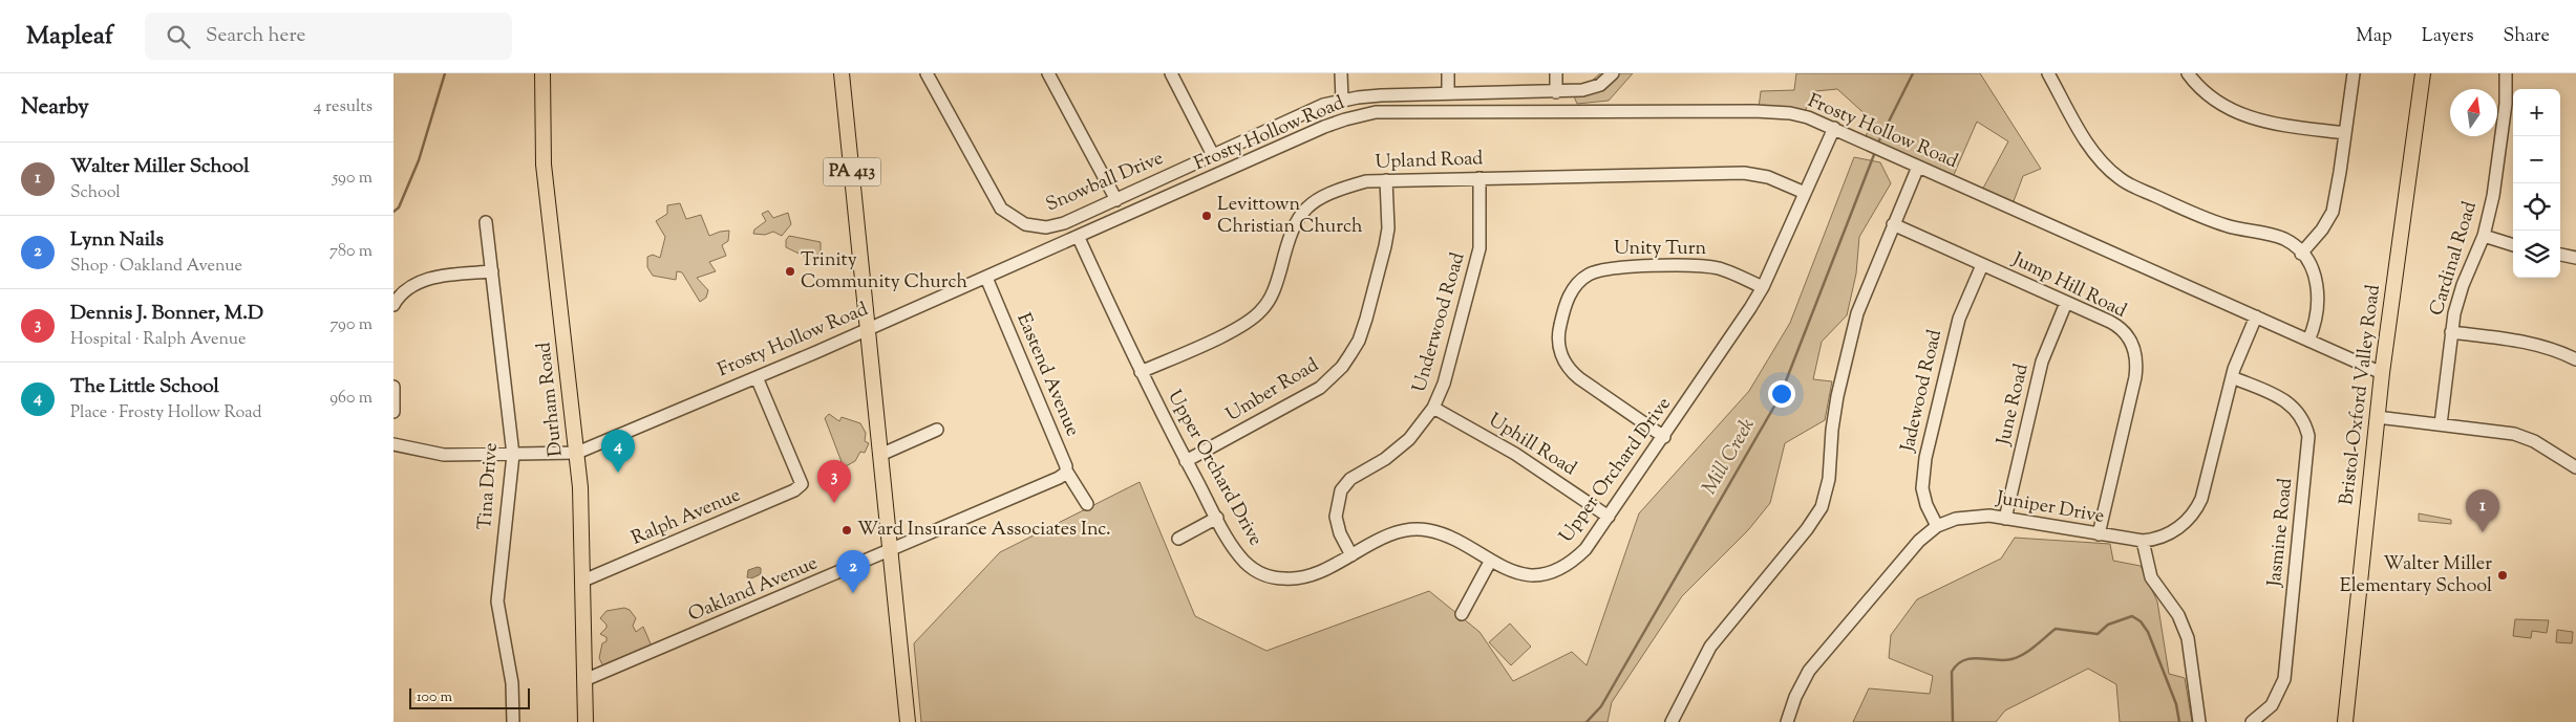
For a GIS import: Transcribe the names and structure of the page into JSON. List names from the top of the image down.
{
  "streets": {
    "main road": ["PA 413", "Bristol-Oxford Valley Road", "Durham Road"],
    "street": [
      "Frosty Hollow Road",
      "Upland Road",
      "Snowball Drive",
      "Unity Turn",
      "Cardinal Road",
      "Jump Hill Road",
      "Underwood Road",
      "Eastend Avenue",
      "Umber Road",
      "Jadewood Road",
      "June Road",
      "Uphill Road",
      "Upper Orchard Drive",
      "Tina Drive",
      "Juniper Drive",
      "Ralph Avenue",
      "Jasmine Road",
      "Oakland Avenue"
    ]
  },
  "crossings": [
    ["Frosty Hollow Road", "PA 413"],
    ["Frosty Hollow Road", "Eastend Avenue"],
    ["Frosty Hollow Road", "Bristol-Oxford Valley Road"],
    ["Frosty Hollow Road", "Durham Road"],
    ["Frosty Hollow Road", "Upper Orchard Drive"],
    ["Frosty Hollow Road", "Tina Drive"],
    ["Frosty Hollow Road", "Juniper Drive"],
    ["Frosty Hollow Road", "Ralph Avenue"],
    ["Upland Road", "Underwood Road"],
    ["Upland Road", "Umber Road"],
    ["Upland Road", "Upper Orchard Drive"],
    ["PA 413", "Oakland Avenue"],
    ["Unity Turn", "Upper Orchard Drive"],
    ["Jump Hill Road", "Jadewood Road"],
    ["Jump Hill Road", "June Road"],
    ["Jump Hill Road", "Juniper Drive"],
    ["Underwood Road", "Uphill Road"],
    ["Underwood Road", "Upper Orchard Drive"],
    ["Eastend Avenue", "Oakland Avenue"],
    ["Umber Road", "Upper Orchard Drive"],
    ["Jadewood Road", "Juniper Drive"],
    ["Durham Road", "Ralph Avenue"],
    ["Durham Road", "Oakland Avenue"],
    ["June Road", "Juniper Drive"],
    ["Uphill Road", "Upper Orchard Drive"],
    ["Juniper Drive", "Jasmine Road"]
  ],
  "water": ["Mill Creek"],
  "places": [
    "Levittown Christian Church",
    "Trinity Community Church",
    "Ward Insurance Associates Inc.",
    "Walter Miller Elementary School"
  ],
  "scale_bar": "100 m",
  "north": "top",
  "page": {
    "header": "Mapleaf",
    "search": "Search here",
    "nav": ["Map", "Layers", "Share"],
    "heading": ["Nearby", "4 results"],
    "map_buttons": ["+", "−"],
    "list": [
      {
        "mark": "1",
        "name": "Walter Miller School",
        "note": "School",
        "value": "590 m"
      },
      {
        "mark": "2",
        "name": "Lynn Nails",
        "note": "Shop · Oakland Avenue",
        "value": "780 m"
      },
      {
        "mark": "3",
        "name": "Dennis J. Bonner, M.D",
        "note": "Hospital · Ralph Avenue",
        "value": "790 m"
      },
      {
        "mark": "4",
        "name": "The Little School",
        "note": "Place · Frosty Hollow Road",
        "value": "960 m"
      }
    ],
    "pins": [
      "4",
      "3",
      "1",
      "2"
    ],
    "scale": "100 m"
  }
}
